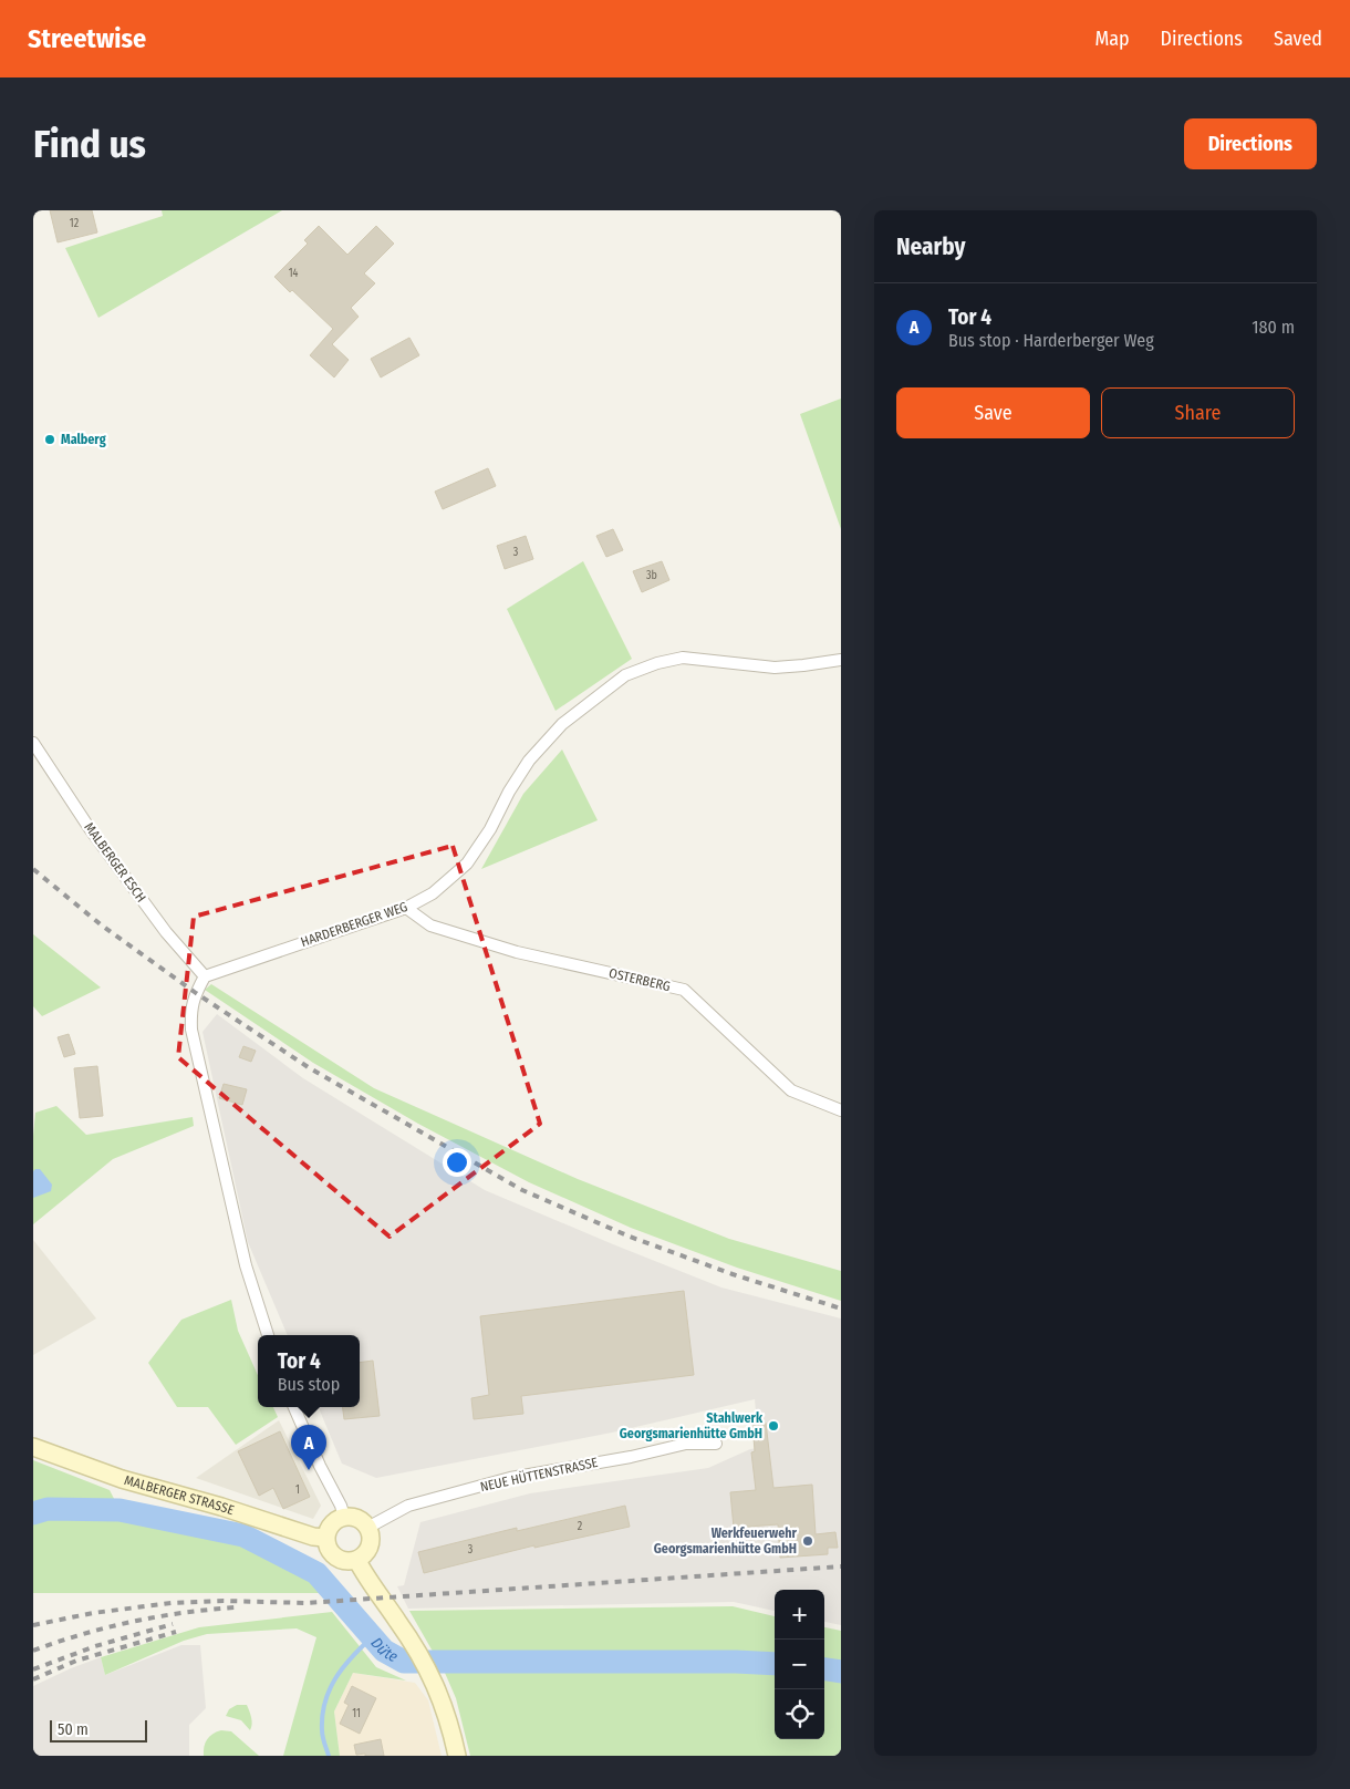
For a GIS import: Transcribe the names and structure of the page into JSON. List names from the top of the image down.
{
  "streets": {
    "street": [
      "MALBERGER ESCH",
      "HARDERBERGER WEG",
      "OSTERBERG",
      "NEUE HÜTTENSTRASSE",
      "MALBERGER STRASSE"
    ]
  },
  "crossings": [
    ["MALBERGER ESCH", "HARDERBERGER WEG"],
    ["HARDERBERGER WEG", "OSTERBERG"],
    ["NEUE HÜTTENSTRASSE", "MALBERGER STRASSE"]
  ],
  "water": ["Düte"],
  "places": ["Malberg", "Stahlwerk Georgsmarienhütte GmbH", "Werkfeuerwehr Georgsmarienhütte GmbH"],
  "house_numbers": [
    "12",
    "14",
    "3",
    "3b",
    "1",
    "2",
    "3",
    "11"
  ],
  "scale_bar": "50 m",
  "page": {
    "header": "Streetwise",
    "nav": ["Map", "Directions", "Saved"],
    "buttons": [
      "Directions",
      ["Save", "Share"]
    ],
    "title": "Find us",
    "heading": "Nearby",
    "list": [
      {
        "mark": "A",
        "name": "Tor 4",
        "note": "Bus stop · Harderberger Weg",
        "value": "180 m"
      }
    ],
    "popup": ["Tor 4", "Bus stop"],
    "pins": "A",
    "map_buttons": ["+", "−"],
    "scale": "50 m"
  }
}
